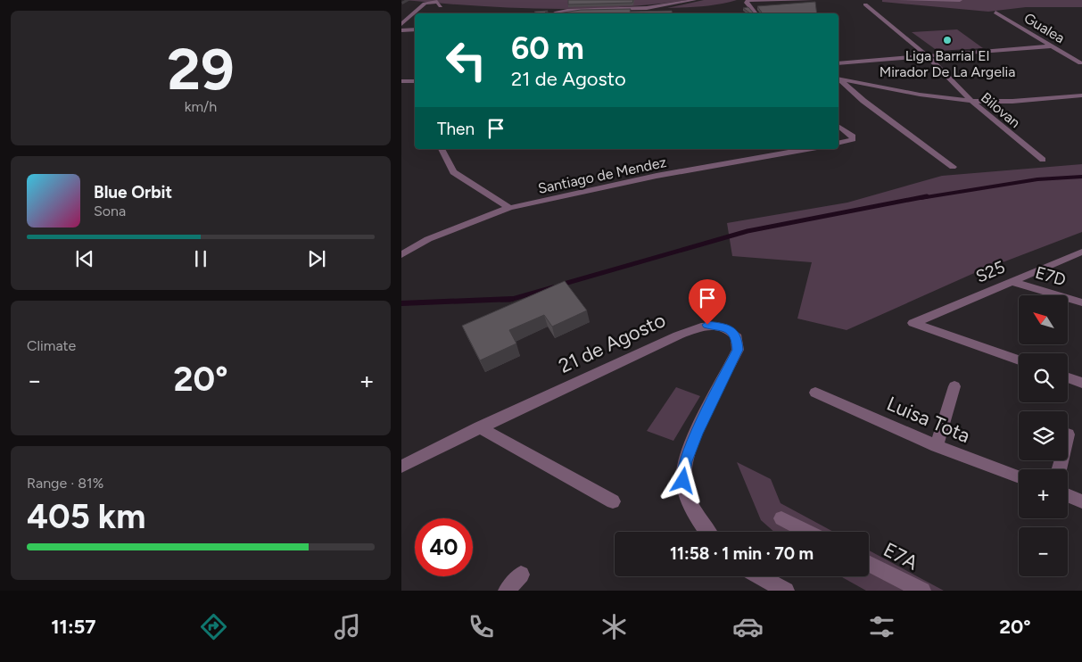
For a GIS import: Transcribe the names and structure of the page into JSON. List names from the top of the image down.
{
  "streets": {
    "street": [
      "Gualea",
      "Bilovan",
      "Santiago de Mendez",
      "S25",
      "E7D",
      "21 de Agosto",
      "Luisa Tota",
      "E7A"
    ]
  },
  "crossings": [
    ["S25", "E7D"]
  ],
  "places": ["Liga Barrial El Mirador De La Argelia"],
  "north": "top left",
  "page": {
    "tile": [
      ["29", "km/h"],
      "Climate",
      ["Range · 81%", "405 km"]
    ],
    "turn": ["60 m", "21 de Agosto"],
    "then": "Then",
    "song": ["Blue Orbit", "Sona"],
    "map_buttons": ["+", "−"],
    "heat": ["−", "20°", "+"],
    "limit": "40",
    "trip": "11:58 · 1 min · 70 m",
    "tabs": ["11:57", "20°"]
  }
}
